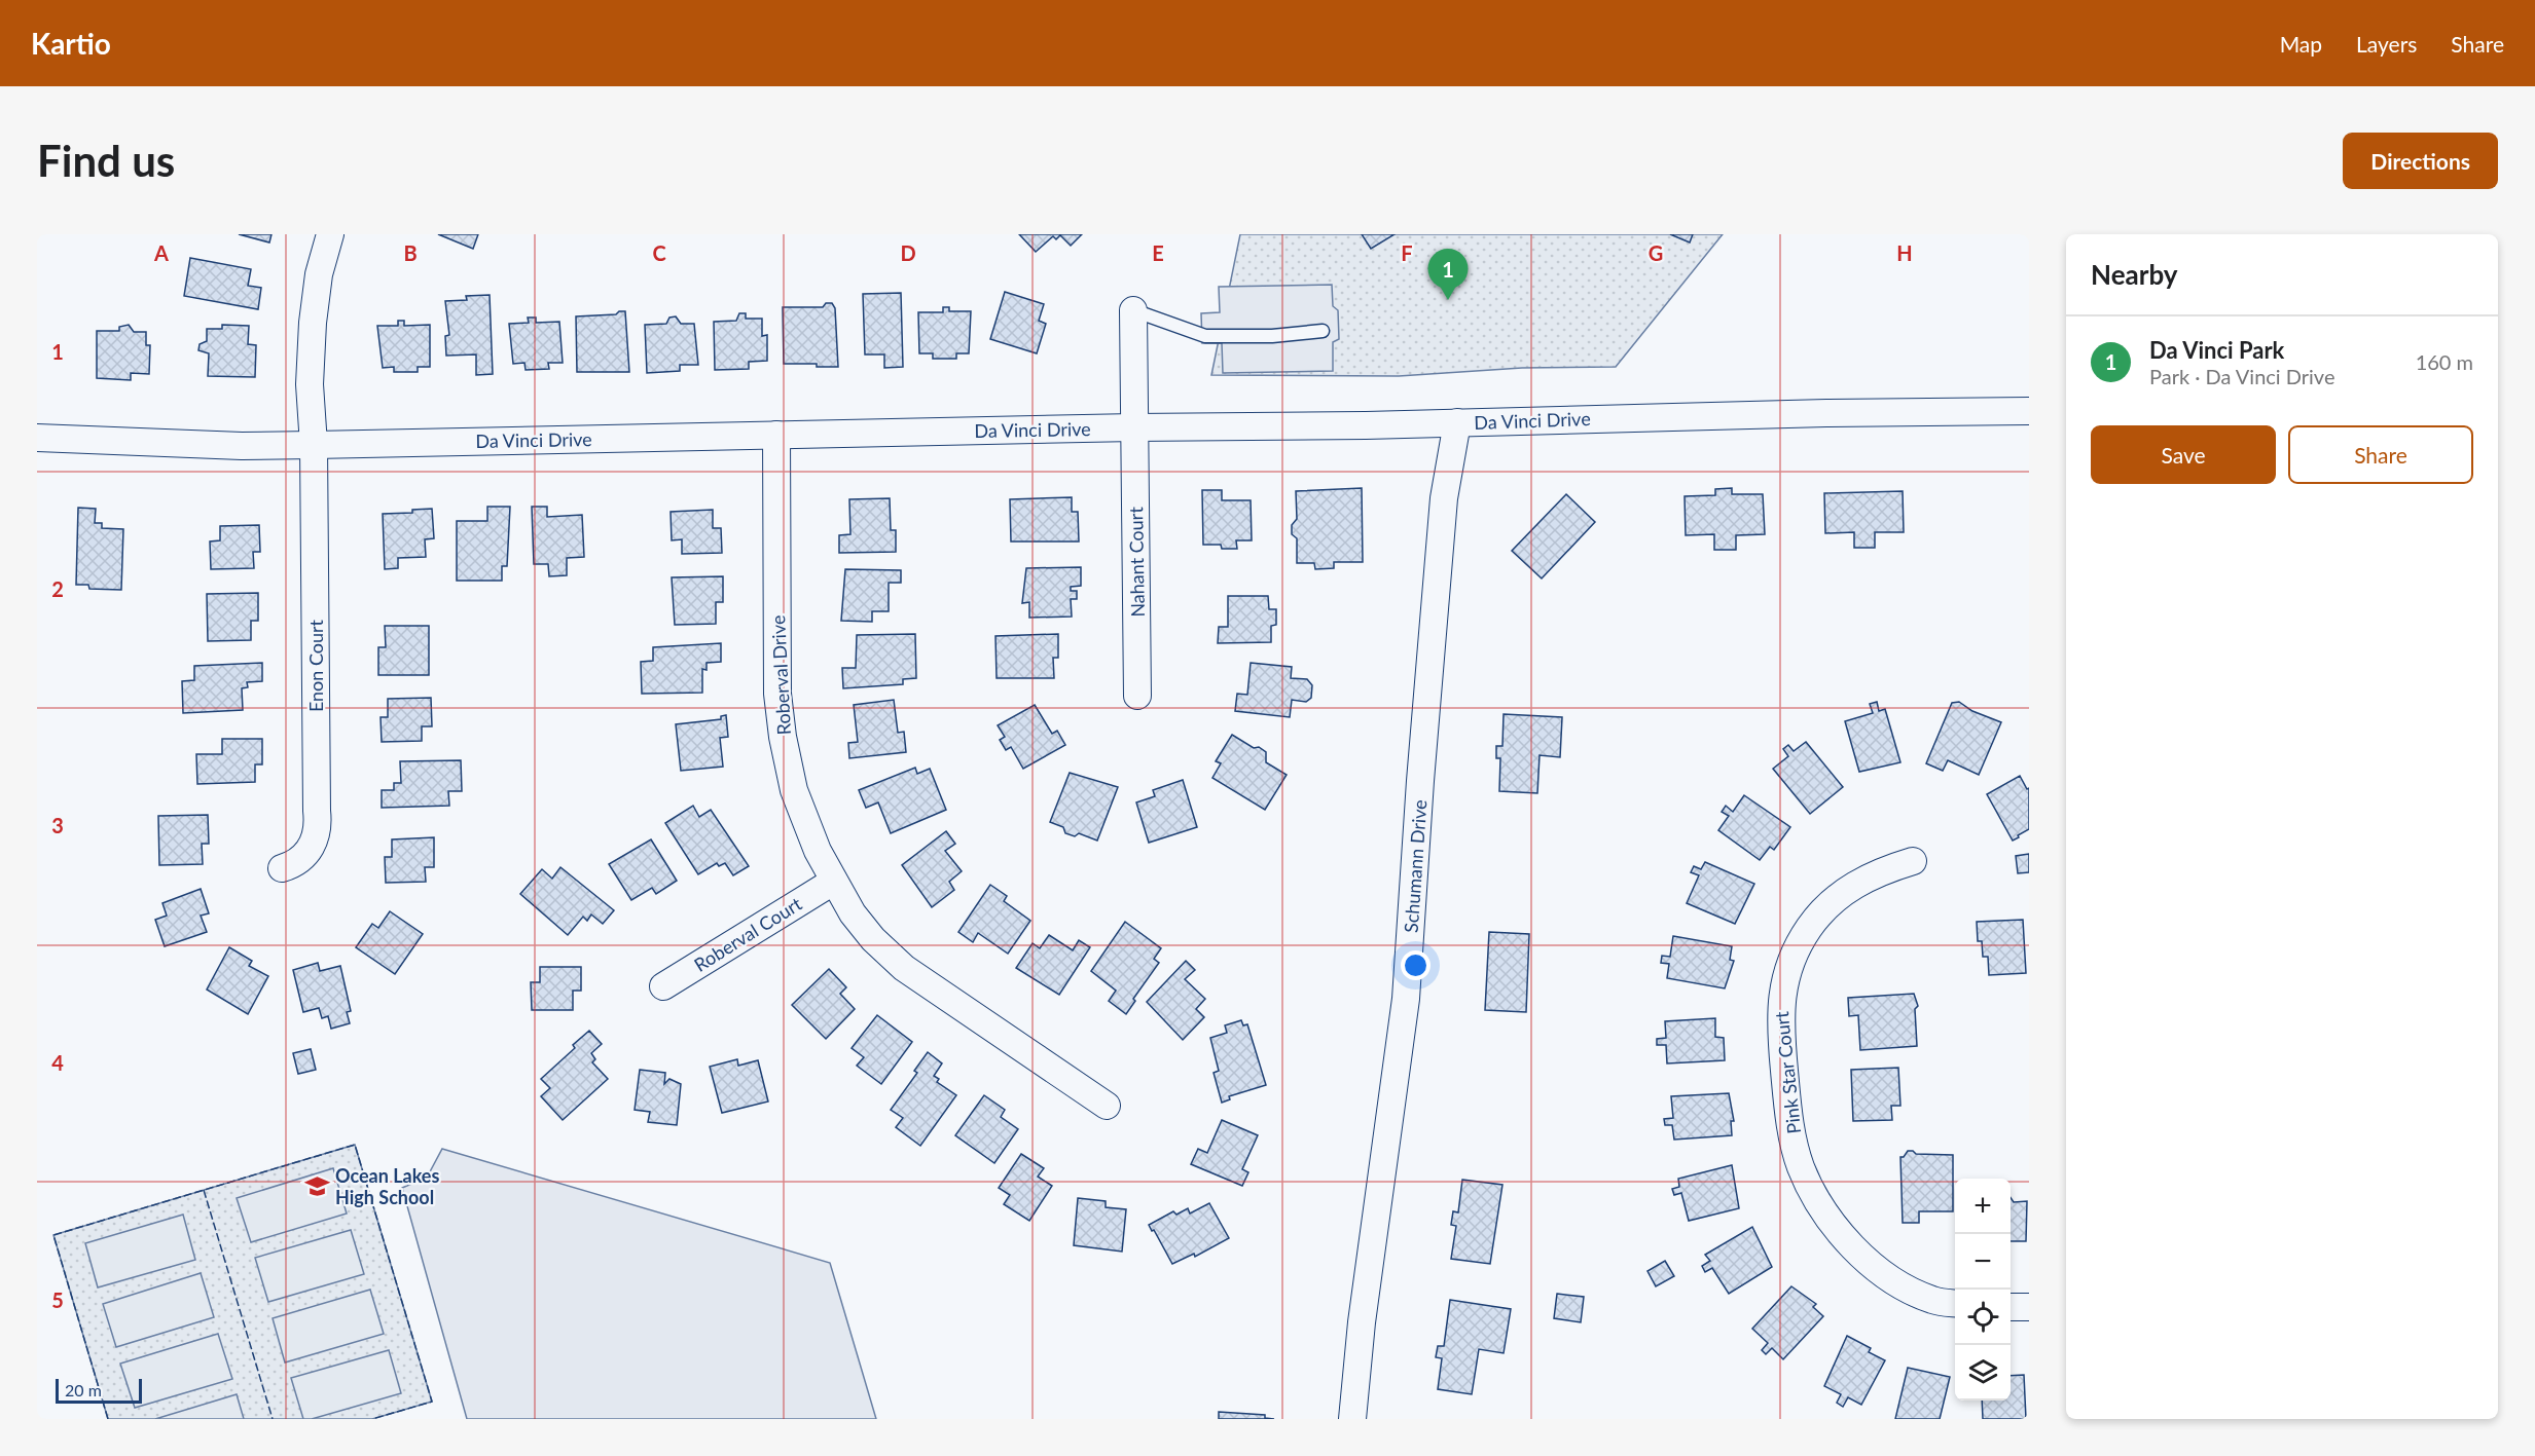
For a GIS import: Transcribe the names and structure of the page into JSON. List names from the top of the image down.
{
  "streets": {
    "street": [
      "Da Vinci Drive",
      "Nahant Court",
      "Enon Court",
      "Roberval Drive",
      "Schumann Drive",
      "Roberval Court",
      "Pink Star Court"
    ]
  },
  "crossings": [
    ["Da Vinci Drive", "Nahant Court"],
    ["Da Vinci Drive", "Enon Court"],
    ["Da Vinci Drive", "Roberval Drive"],
    ["Da Vinci Drive", "Schumann Drive"],
    ["Roberval Drive", "Roberval Court"]
  ],
  "places": {
    "school or university": ["Ocean Lakes High School"]
  },
  "scale_bar": "20 m",
  "page": {
    "header": "Kartio",
    "nav": ["Map", "Layers", "Share"],
    "buttons": [
      "Directions",
      ["Save", "Share"]
    ],
    "title": "Find us",
    "heading": "Nearby",
    "pins": "1",
    "list": [
      {
        "mark": "1",
        "name": "Da Vinci Park",
        "note": "Park · Da Vinci Drive",
        "value": "160 m"
      }
    ],
    "map_buttons": ["+", "−"],
    "scale": "20 m"
  },
  "grid": {
    "columns": [
      "A",
      "B",
      "C",
      "D",
      "E",
      "F",
      "G",
      "H"
    ],
    "rows": [
      "1",
      "2",
      "3",
      "4",
      "5"
    ]
  }
}
